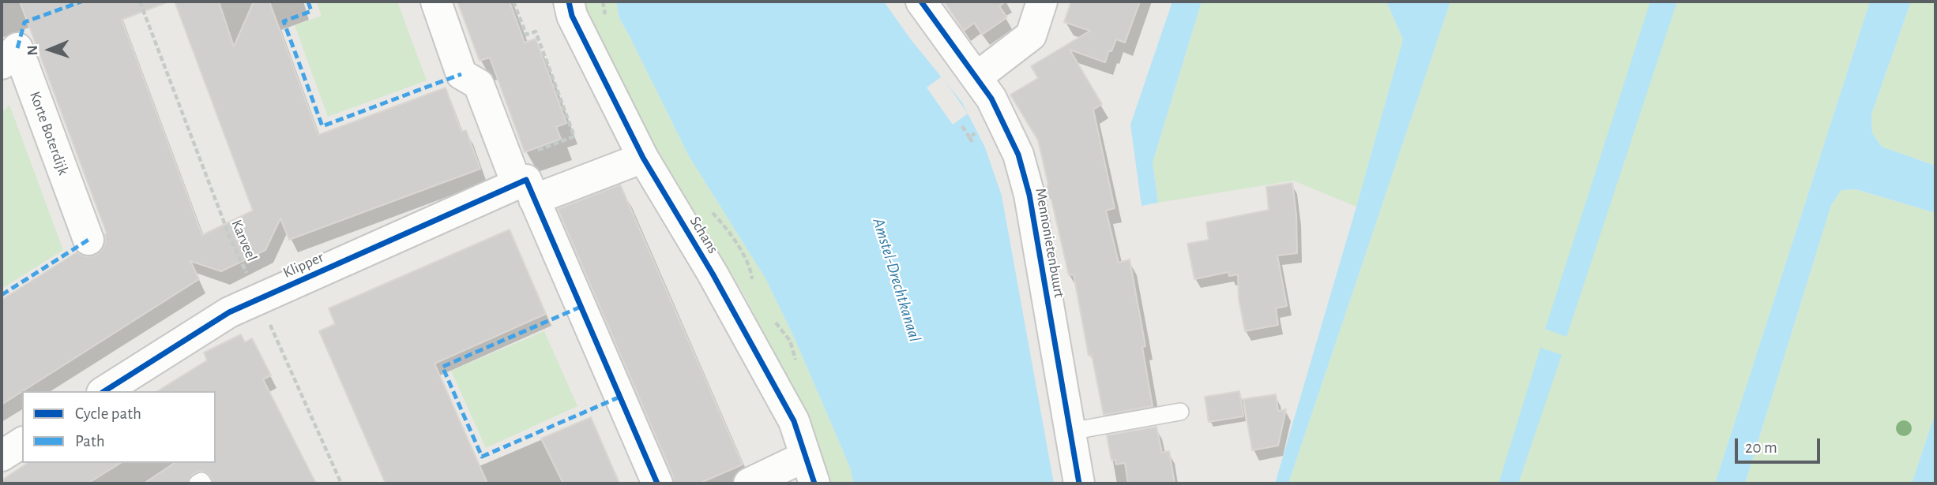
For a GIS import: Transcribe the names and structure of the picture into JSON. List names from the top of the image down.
{
  "streets": {
    "street": [
      "Korte Boterdijk",
      "Schans",
      "Mennonietenbuurt",
      "Klipper"
    ],
    "path": ["Karveel"]
  },
  "crossings": [
    ["Karveel", "Klipper"]
  ],
  "water": ["Amstel-Drechtkanaal"],
  "legend": ["Cycle path", "Path"],
  "scale_bar": "20 m",
  "north": "left"
}
